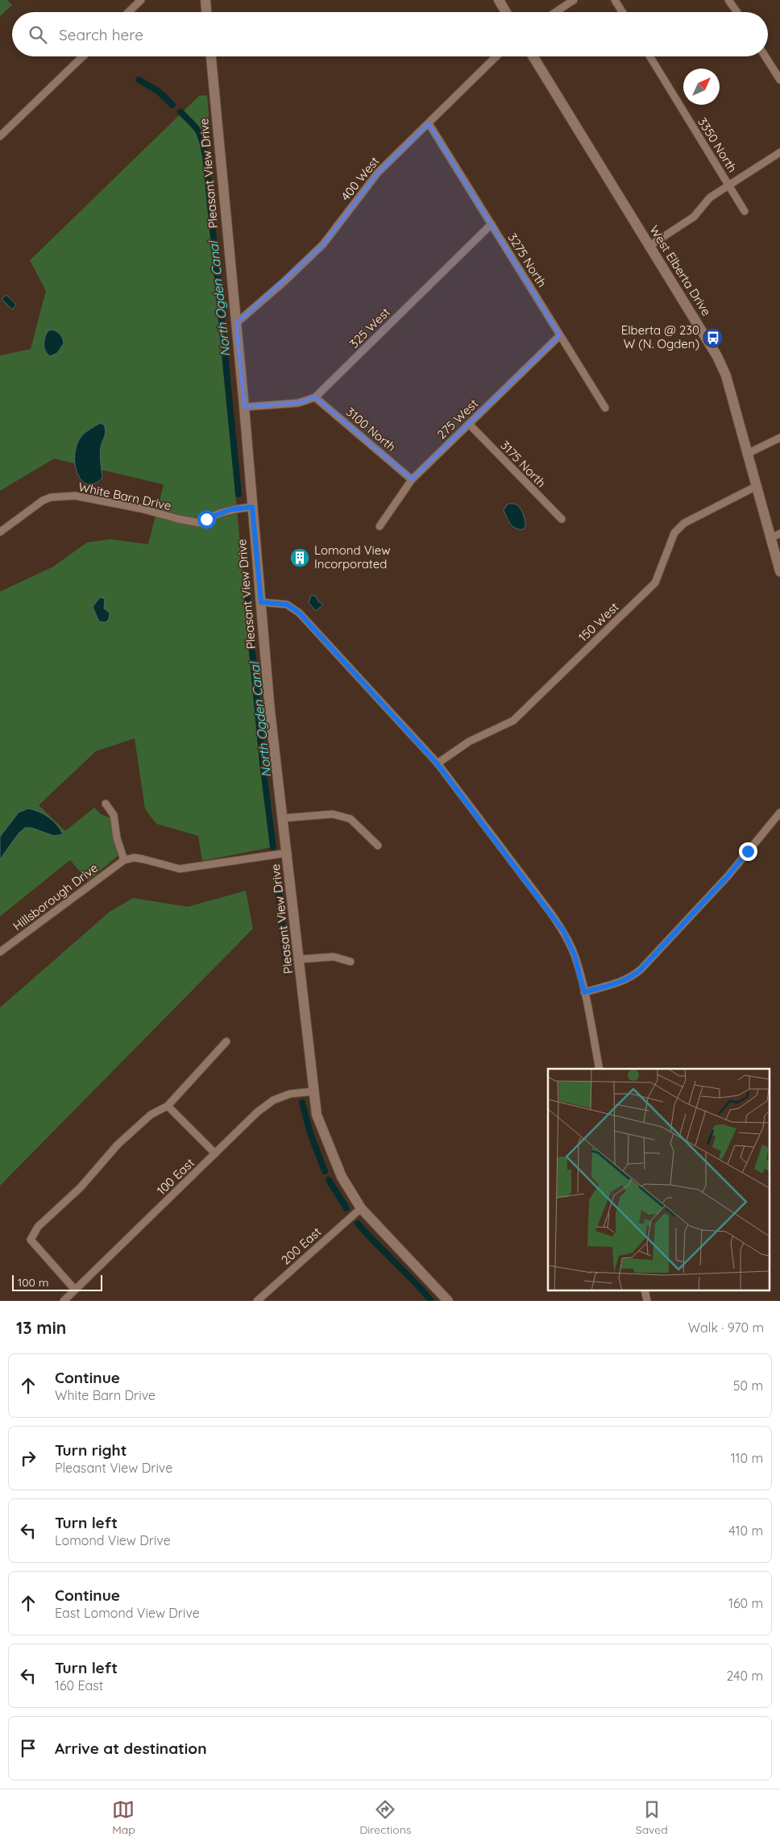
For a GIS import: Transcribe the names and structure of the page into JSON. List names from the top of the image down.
{
  "streets": {
    "street": [
      "3350 North",
      "Pleasant View Drive",
      "400 West",
      "3275 North",
      "West Elberta Drive",
      "325 West",
      "275 West",
      "3100 North",
      "3175 North",
      "White Barn Drive",
      "150 West",
      "Hillsborough Drive",
      "100 East",
      "200 East"
    ]
  },
  "crossings": [
    ["Pleasant View Drive", "400 West"],
    ["Pleasant View Drive", "325 West"],
    ["Pleasant View Drive", "White Barn Drive"],
    ["Pleasant View Drive", "100 East"],
    ["Pleasant View Drive", "200 East"],
    ["400 West", "3275 North"],
    ["3275 North", "325 West"],
    ["3275 North", "275 West"],
    ["West Elberta Drive", "150 West"],
    ["325 West", "3100 North"],
    ["275 West", "3100 North"],
    ["275 West", "3175 North"]
  ],
  "water": ["North Ogden Canal"],
  "places": {
    "bus stop": ["Elberta @ 230 W (N. Ogden)"],
    "building": ["Lomond View Incorporated"]
  },
  "scale_bar": "100 m",
  "north": "top right",
  "page": {
    "search": "Search here",
    "scale": "100 m",
    "heading": ["13 min", "Walk · 970 m"],
    "list": [
      ["Continue", "White Barn Drive", "50 m"],
      ["Turn right", "Pleasant View Drive", "110 m"],
      ["Turn left", "Lomond View Drive", "410 m"],
      ["Continue", "East Lomond View Drive", "160 m"],
      ["Turn left", "160 East", "240 m"],
      "Arrive at destination"
    ],
    "nav": ["Map", "Directions", "Saved"]
  }
}
